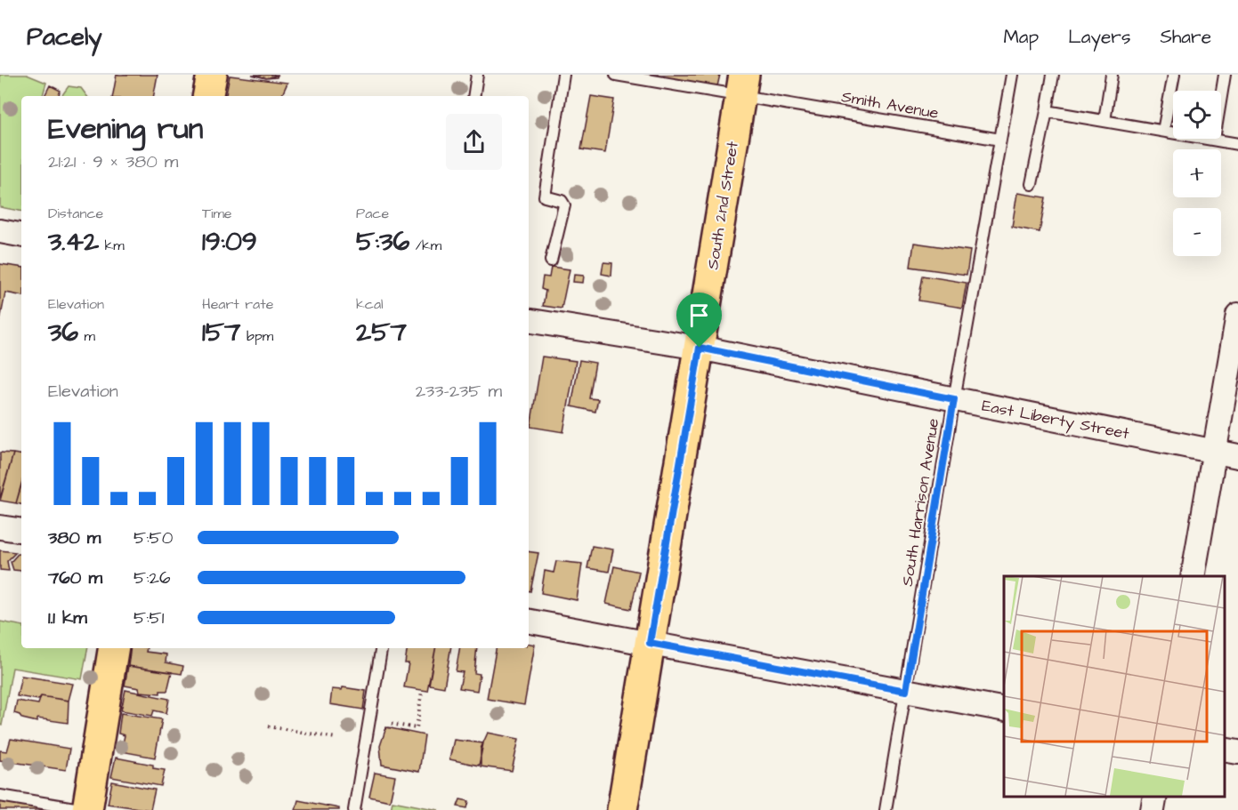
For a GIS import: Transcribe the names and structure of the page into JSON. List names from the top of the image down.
{
  "streets": {
    "main road": ["South 2nd Street"],
    "street": ["East Liberty Street"],
    "lane": ["Smith Avenue", "South Harrison Avenue"]
  },
  "crossings": [
    ["Smith Avenue", "South 2nd Street"],
    ["Smith Avenue", "South Harrison Avenue"],
    ["South 2nd Street", "East Liberty Street"],
    ["East Liberty Street", "South Harrison Avenue"]
  ],
  "page": {
    "header": "Pacely",
    "nav": ["Map", "Layers", "Share"],
    "map_buttons": ["+", "−"],
    "heading": ["Evening run", "21:21 · 9 × 380 m"],
    "stats": [
      ["Distance", "3.42 km"],
      ["Time", "19:09"],
      ["Pace", "5:36 /km"],
      ["Elevation", "36 m"],
      ["Heart rate", "157 bpm"],
      ["kcal", "257"]
    ],
    "chart": ["Elevation", "233–235 m"],
    "list": [
      {
        "name": "380 m",
        "note": "5:50"
      },
      {
        "name": "760 m",
        "note": "5:26"
      },
      {
        "name": "1.1 km",
        "note": "5:51"
      }
    ]
  }
}
